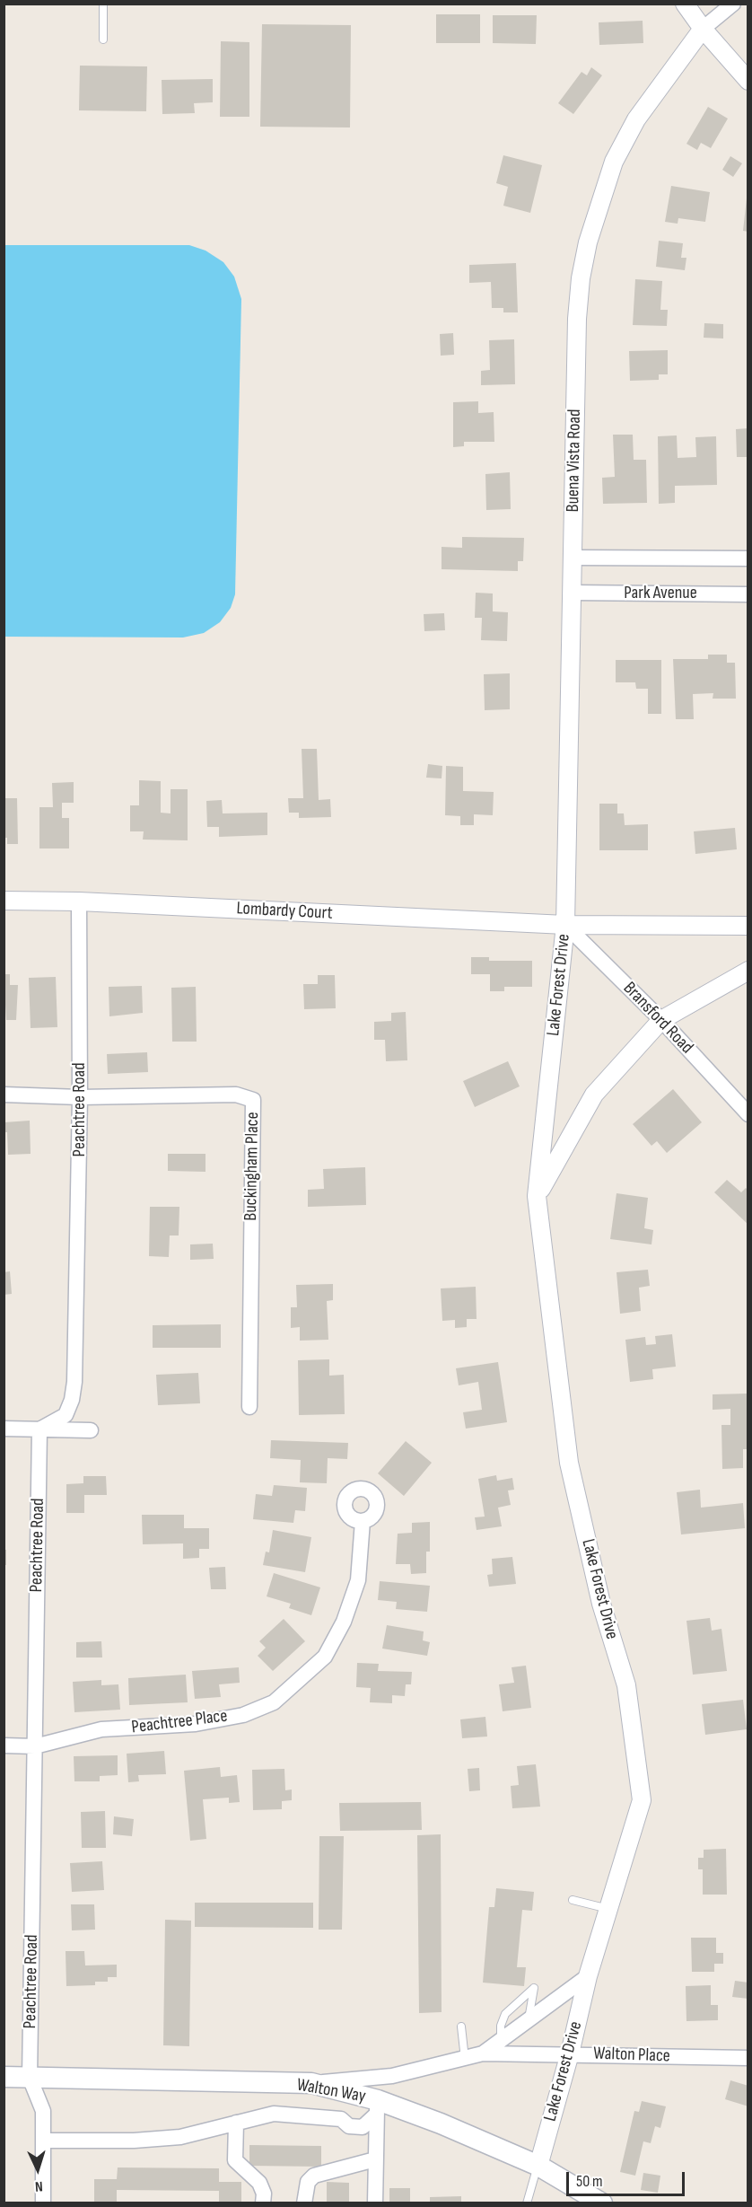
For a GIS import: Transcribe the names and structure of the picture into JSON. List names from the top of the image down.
{
  "streets": {
    "main road": ["Walton Way"],
    "street": [
      "Buena Vista Road",
      "Park Avenue",
      "Lombardy Court",
      "Lake Forest Drive",
      "Bransford Road",
      "Peachtree Road",
      "Buckingham Place",
      "Peachtree Place",
      "Walton Place"
    ]
  },
  "crossings": [
    ["Buena Vista Road", "Park Avenue"],
    ["Buena Vista Road", "Lombardy Court"],
    ["Buena Vista Road", "Lake Forest Drive"],
    ["Buena Vista Road", "Bransford Road"],
    ["Lombardy Court", "Lake Forest Drive"],
    ["Lombardy Court", "Bransford Road"],
    ["Lombardy Court", "Peachtree Road"],
    ["Lake Forest Drive", "Bransford Road"],
    ["Lake Forest Drive", "Walton Place"],
    ["Lake Forest Drive", "Walton Way"],
    ["Peachtree Road", "Buckingham Place"],
    ["Peachtree Road", "Peachtree Place"],
    ["Peachtree Road", "Walton Way"]
  ],
  "scale_bar": "50 m",
  "north": "bottom"
}
